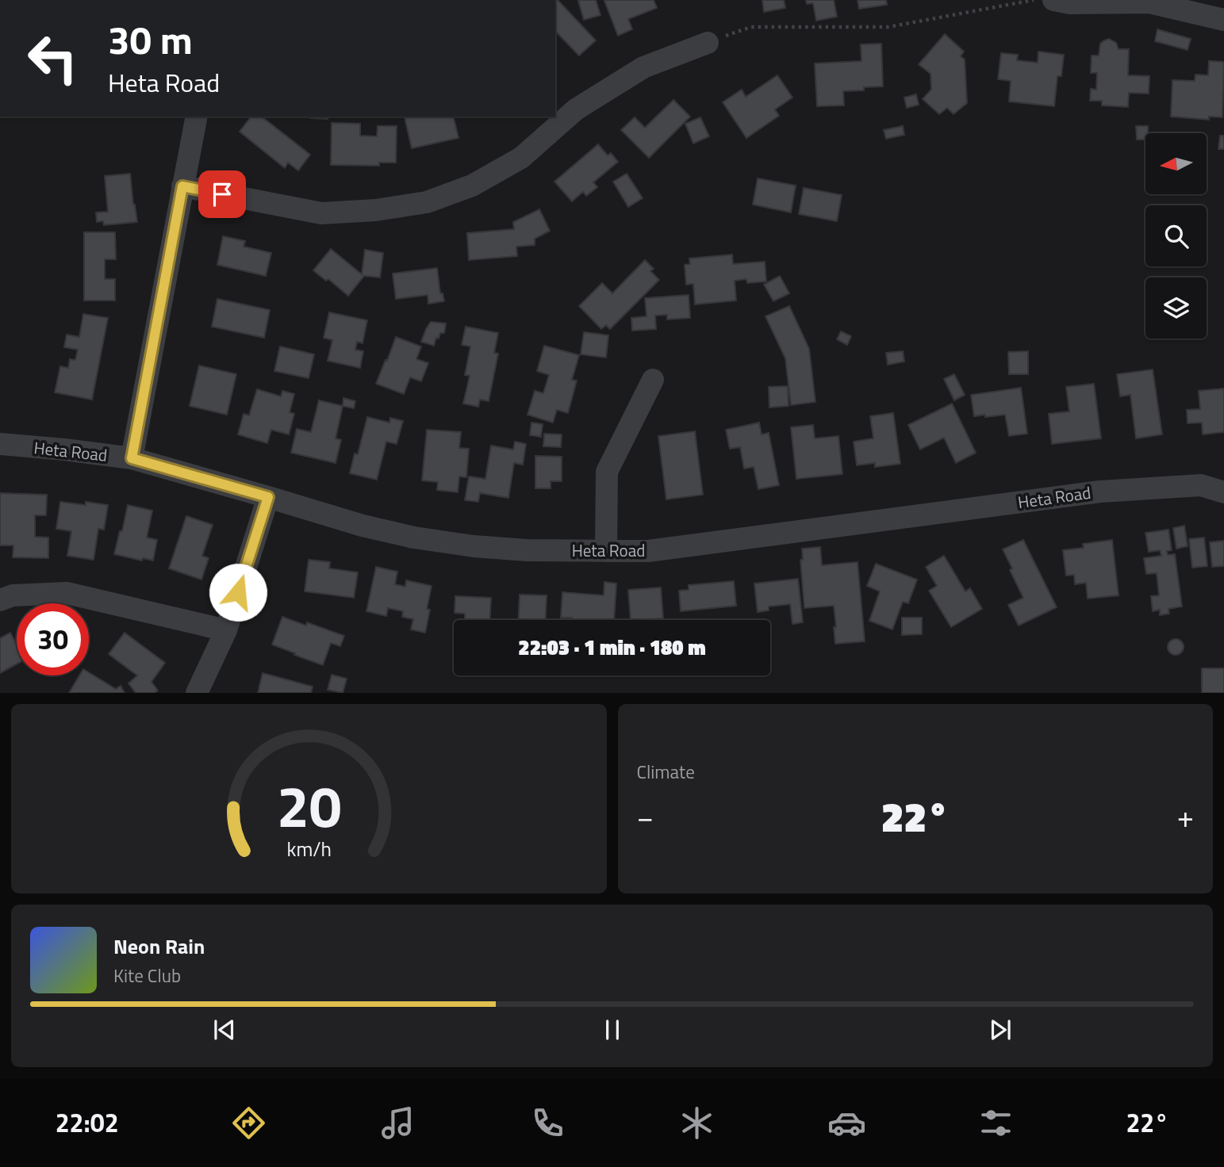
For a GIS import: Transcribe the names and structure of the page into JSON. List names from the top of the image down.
{
  "streets": {
    "street": ["Heta Road"]
  },
  "north": "left",
  "page": {
    "turn": ["30 m", "Heta Road"],
    "limit": "30",
    "trip": "22:03 · 1 min · 180 m",
    "tile": "Climate",
    "heat": ["−", "22°", "+"],
    "song": ["Neon Rain", "Kite Club"],
    "tabs": ["22:02", "22°"],
    "gauge": ["20", "km/h"]
  }
}
